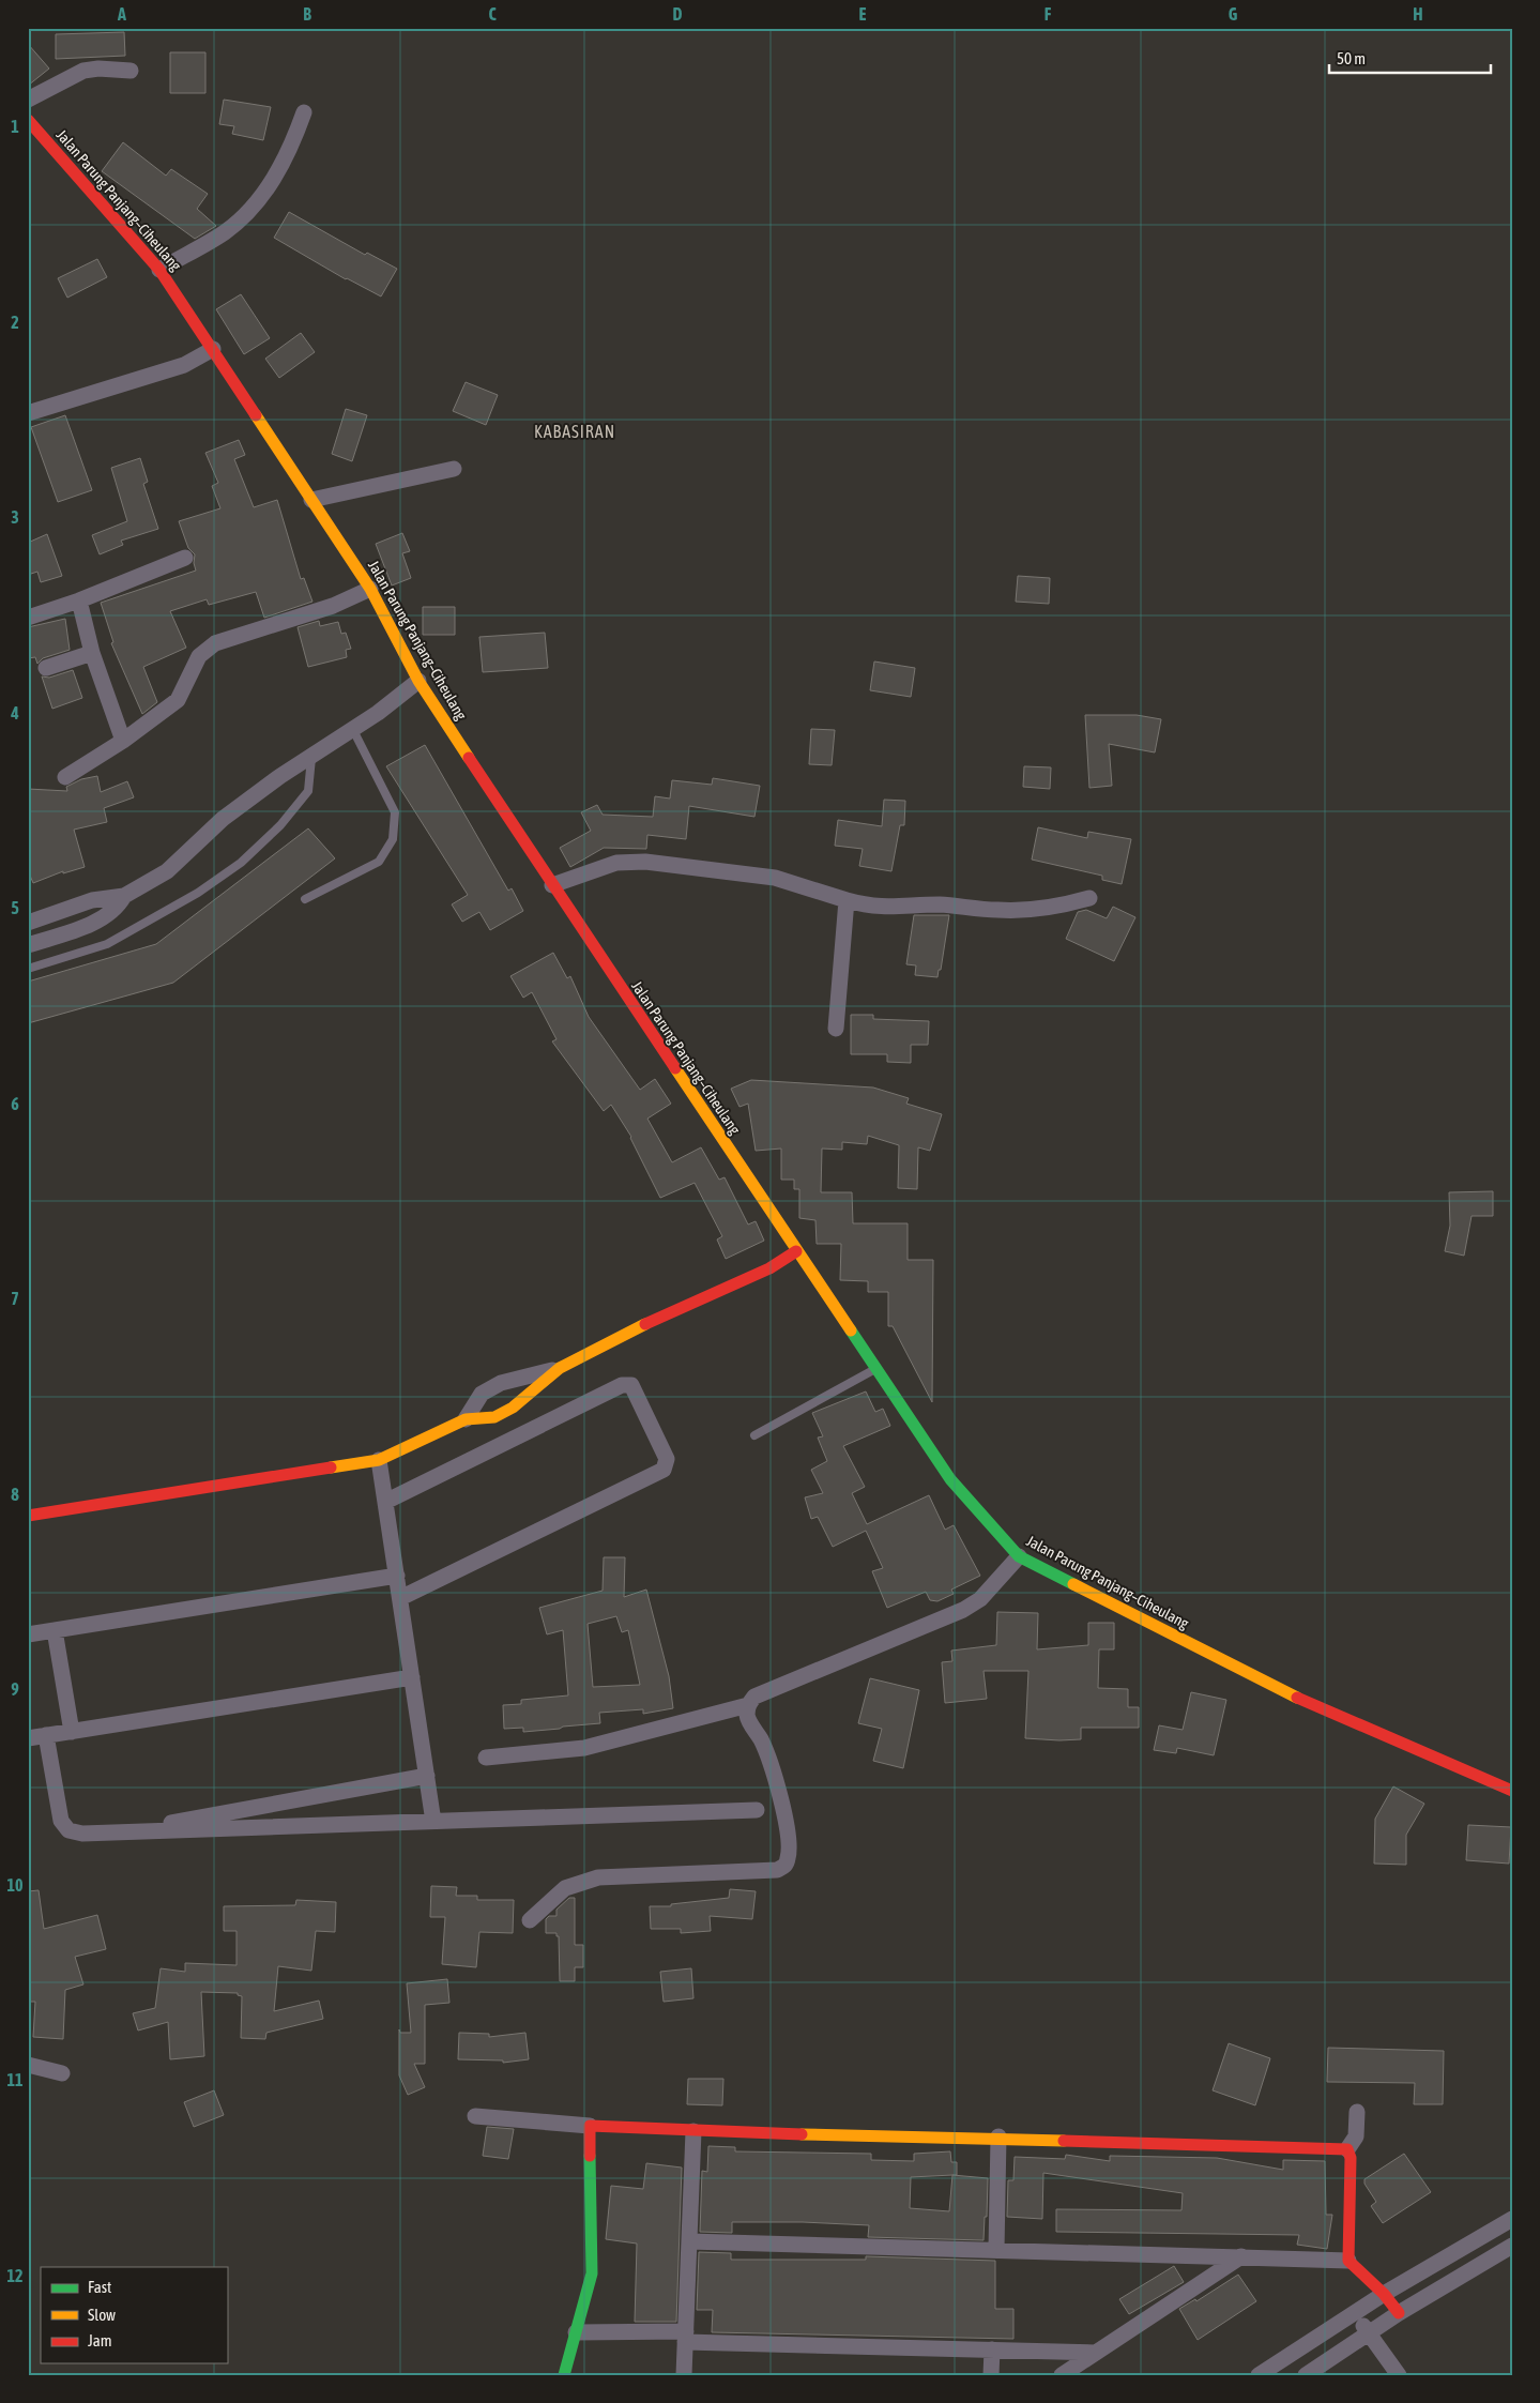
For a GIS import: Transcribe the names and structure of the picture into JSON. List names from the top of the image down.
{
  "streets": {
    "street": ["Jalan Parung Panjang–Ciheulang"]
  },
  "districts": ["KABASIRAN"],
  "legend": ["Fast", "Slow", "Jam"],
  "scale_bar": "50 m",
  "grid": {
    "columns": [
      "A",
      "B",
      "C",
      "D",
      "E",
      "F",
      "G",
      "H"
    ],
    "rows": [
      "1",
      "2",
      "3",
      "4",
      "5",
      "6",
      "7",
      "8",
      "9",
      "10",
      "11",
      "12"
    ]
  }
}
